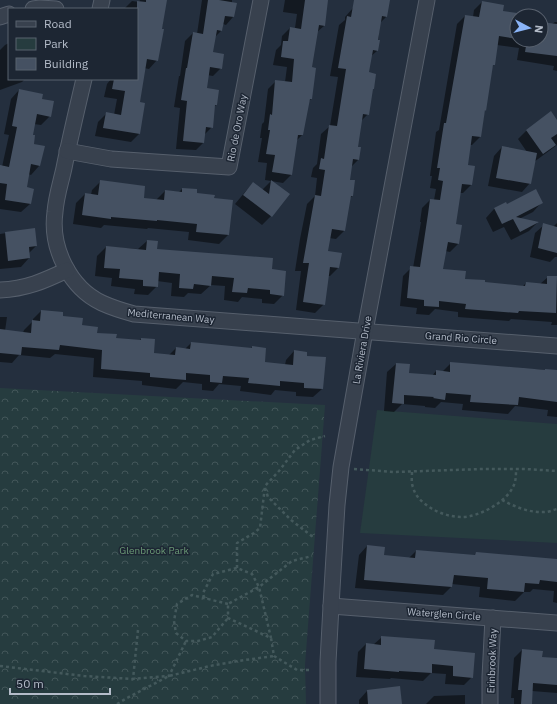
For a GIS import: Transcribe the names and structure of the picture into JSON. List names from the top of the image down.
{
  "streets": {
    "street": [
      "Rio de Oro Way",
      "Mediterranean Way",
      "Grand Rio Circle",
      "La Riviera Drive",
      "Waterglen Circle",
      "Erinbrook Way"
    ]
  },
  "crossings": [
    ["Rio de Oro Way", "Mediterranean Way"],
    ["Mediterranean Way", "Grand Rio Circle"],
    ["Mediterranean Way", "La Riviera Drive"],
    ["Grand Rio Circle", "La Riviera Drive"],
    ["La Riviera Drive", "Waterglen Circle"],
    ["Waterglen Circle", "Erinbrook Way"]
  ],
  "parks": ["Glenbrook Park"],
  "legend": ["Road", "Park", "Building"],
  "scale_bar": "50 m",
  "north": "right"
}
